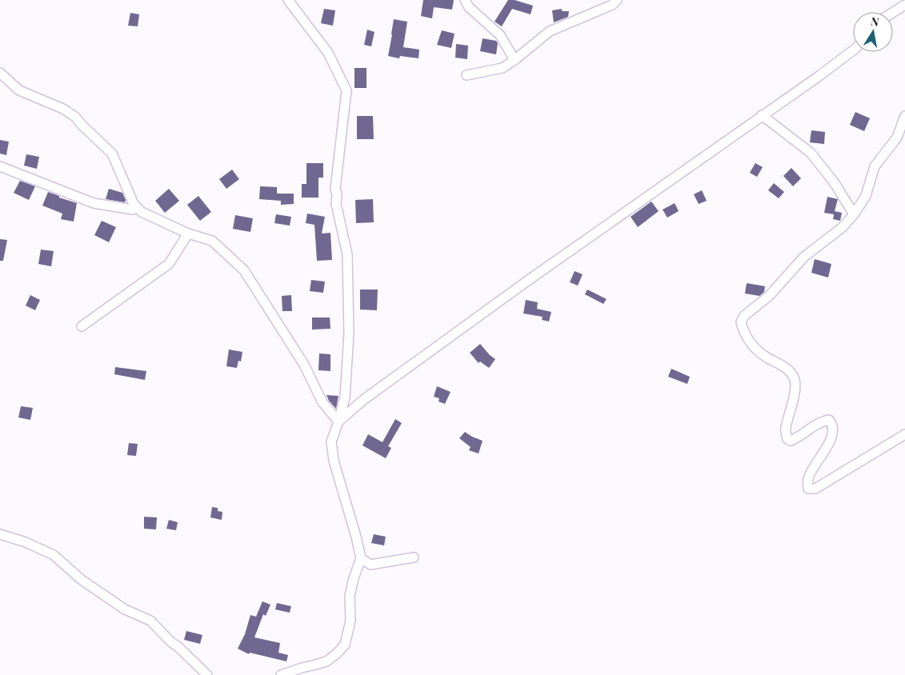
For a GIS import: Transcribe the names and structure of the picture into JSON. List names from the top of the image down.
{
  "north": "top"
}
